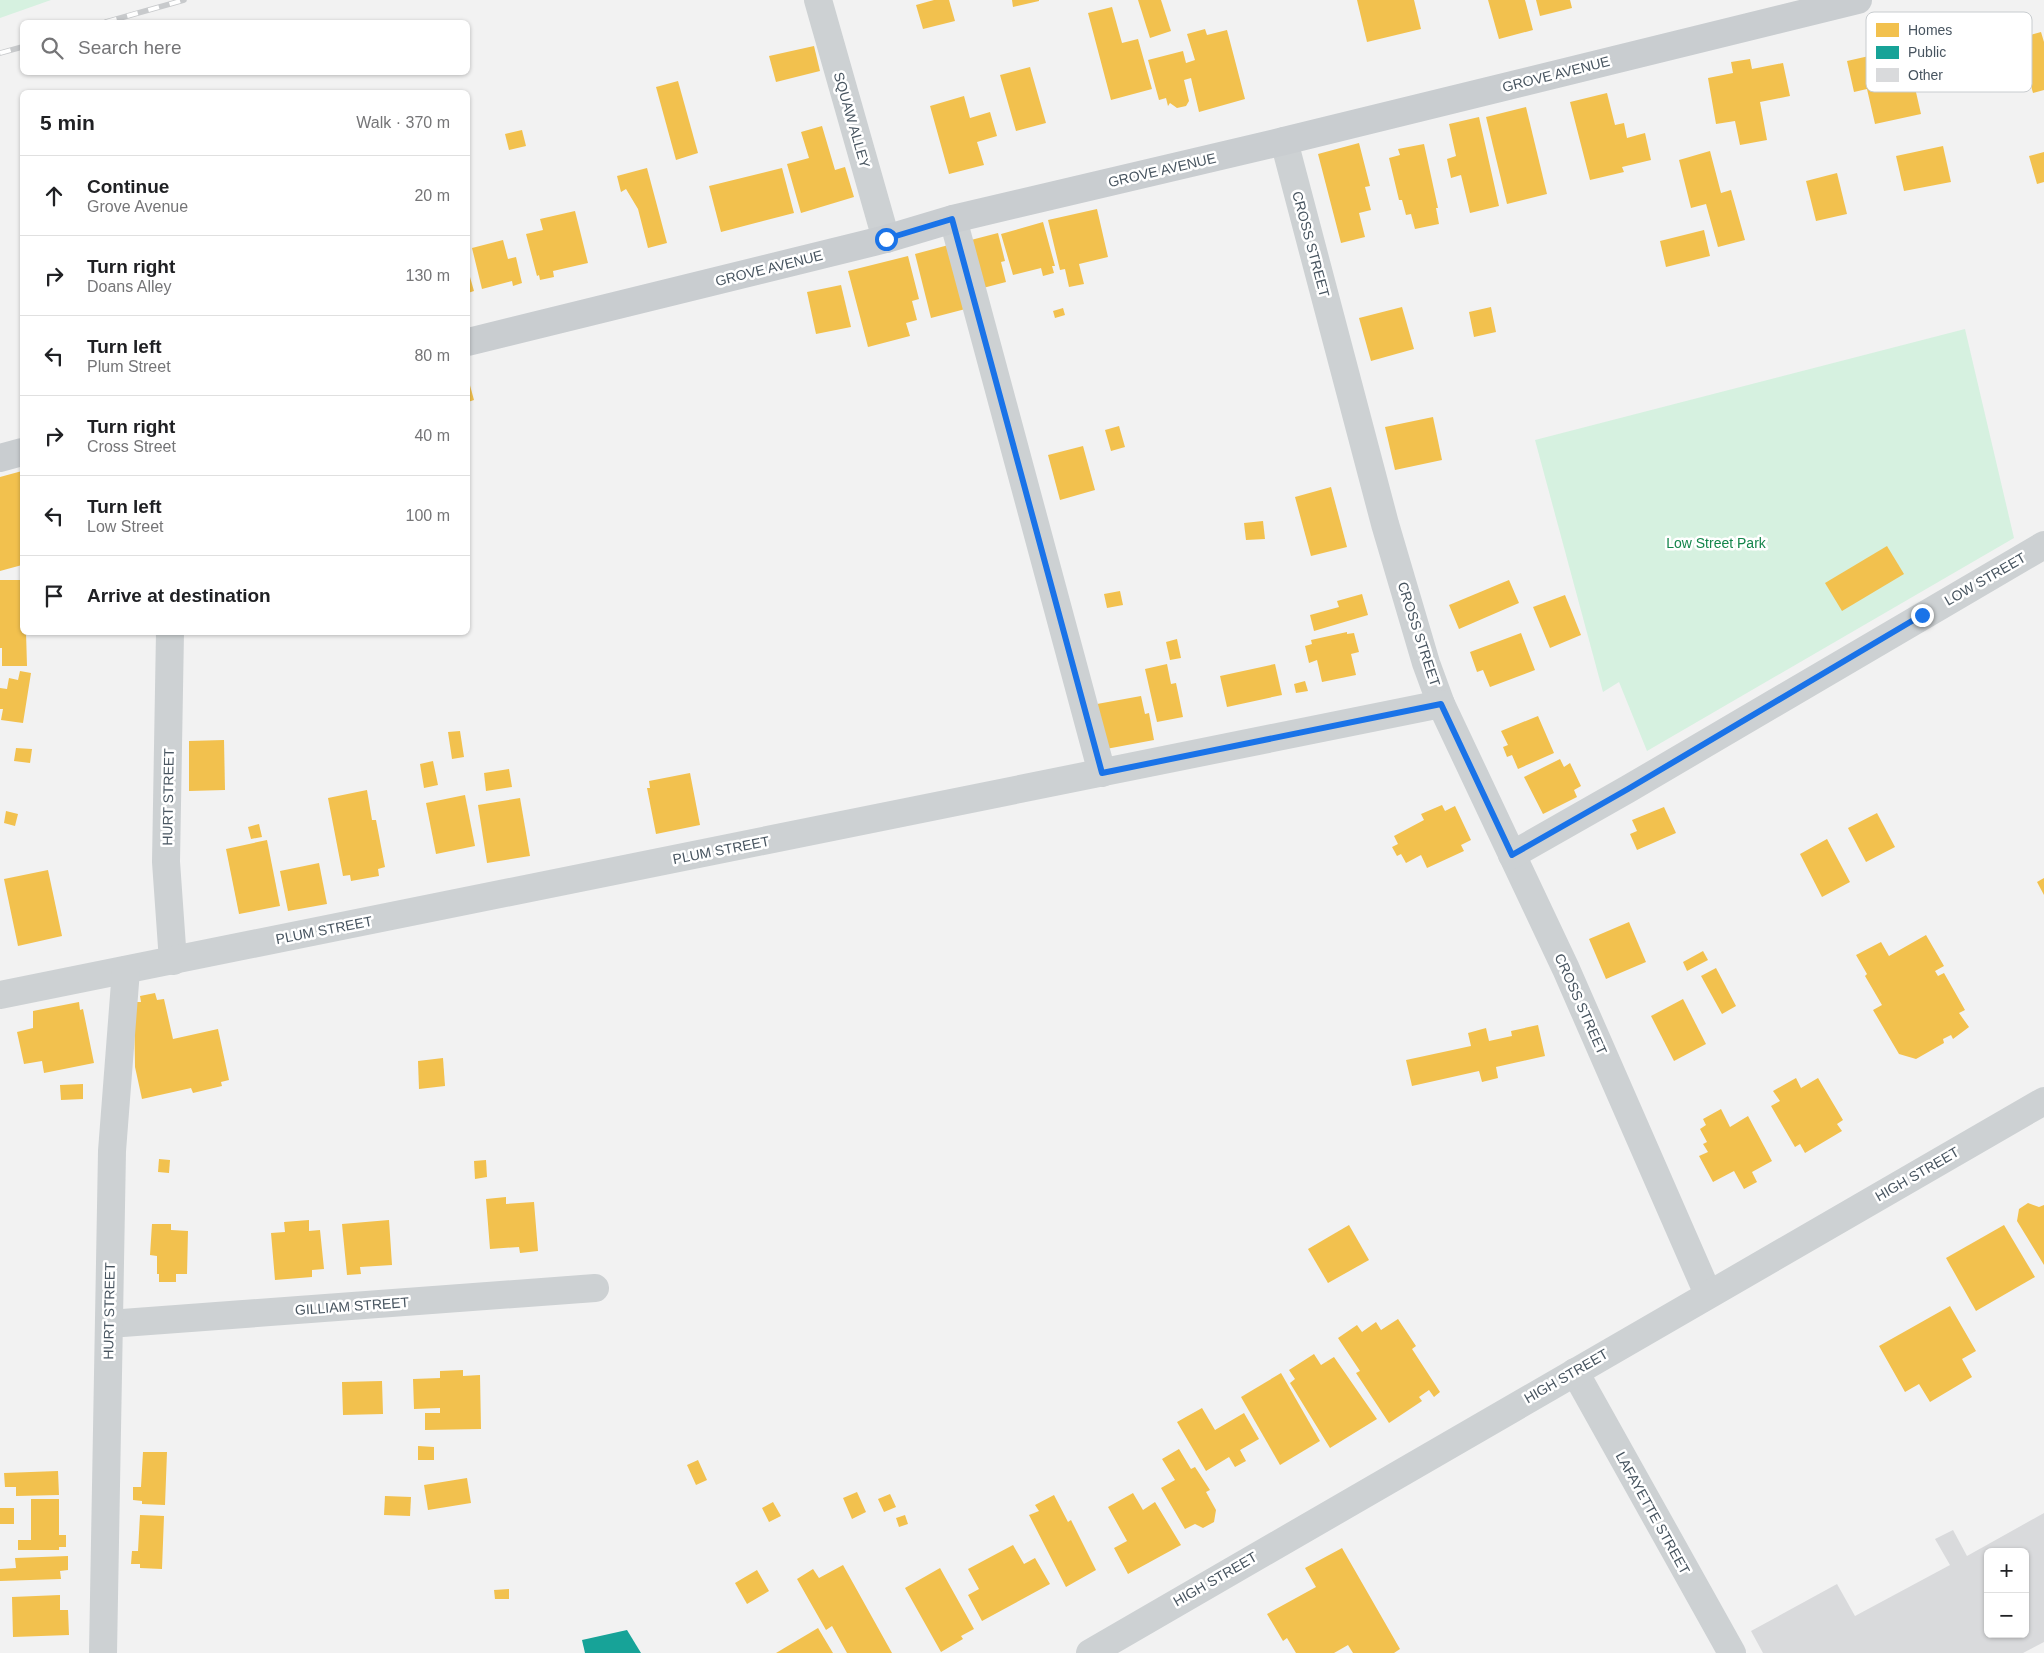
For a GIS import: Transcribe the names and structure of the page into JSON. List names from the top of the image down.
{
  "streets": {
    "main road": ["GROVE AVENUE"],
    "street": [
      "SQUAW ALLEY",
      "CROSS STREET",
      "LOW STREET",
      "HURT STREET",
      "PLUM STREET",
      "HIGH STREET",
      "GILLIAM STREET",
      "LAFAYETTE STREET"
    ]
  },
  "crossings": [
    ["GROVE AVENUE", "SQUAW ALLEY"],
    ["GROVE AVENUE", "CROSS STREET"],
    ["CROSS STREET", "LOW STREET"],
    ["CROSS STREET", "PLUM STREET"],
    ["CROSS STREET", "HIGH STREET"],
    ["HURT STREET", "PLUM STREET"],
    ["HURT STREET", "GILLIAM STREET"],
    ["HIGH STREET", "LAFAYETTE STREET"]
  ],
  "parks": ["Low Street Park"],
  "legend": ["Homes", "Public", "Other"],
  "page": {
    "search": "Search here",
    "heading": ["5 min", "Walk · 370 m"],
    "list": [
      ["Continue", "Grove Avenue", "20 m"],
      ["Turn right", "Doans Alley", "130 m"],
      ["Turn left", "Plum Street", "80 m"],
      ["Turn right", "Cross Street", "40 m"],
      ["Turn left", "Low Street", "100 m"],
      "Arrive at destination"
    ],
    "map_buttons": ["+", "−"]
  }
}
